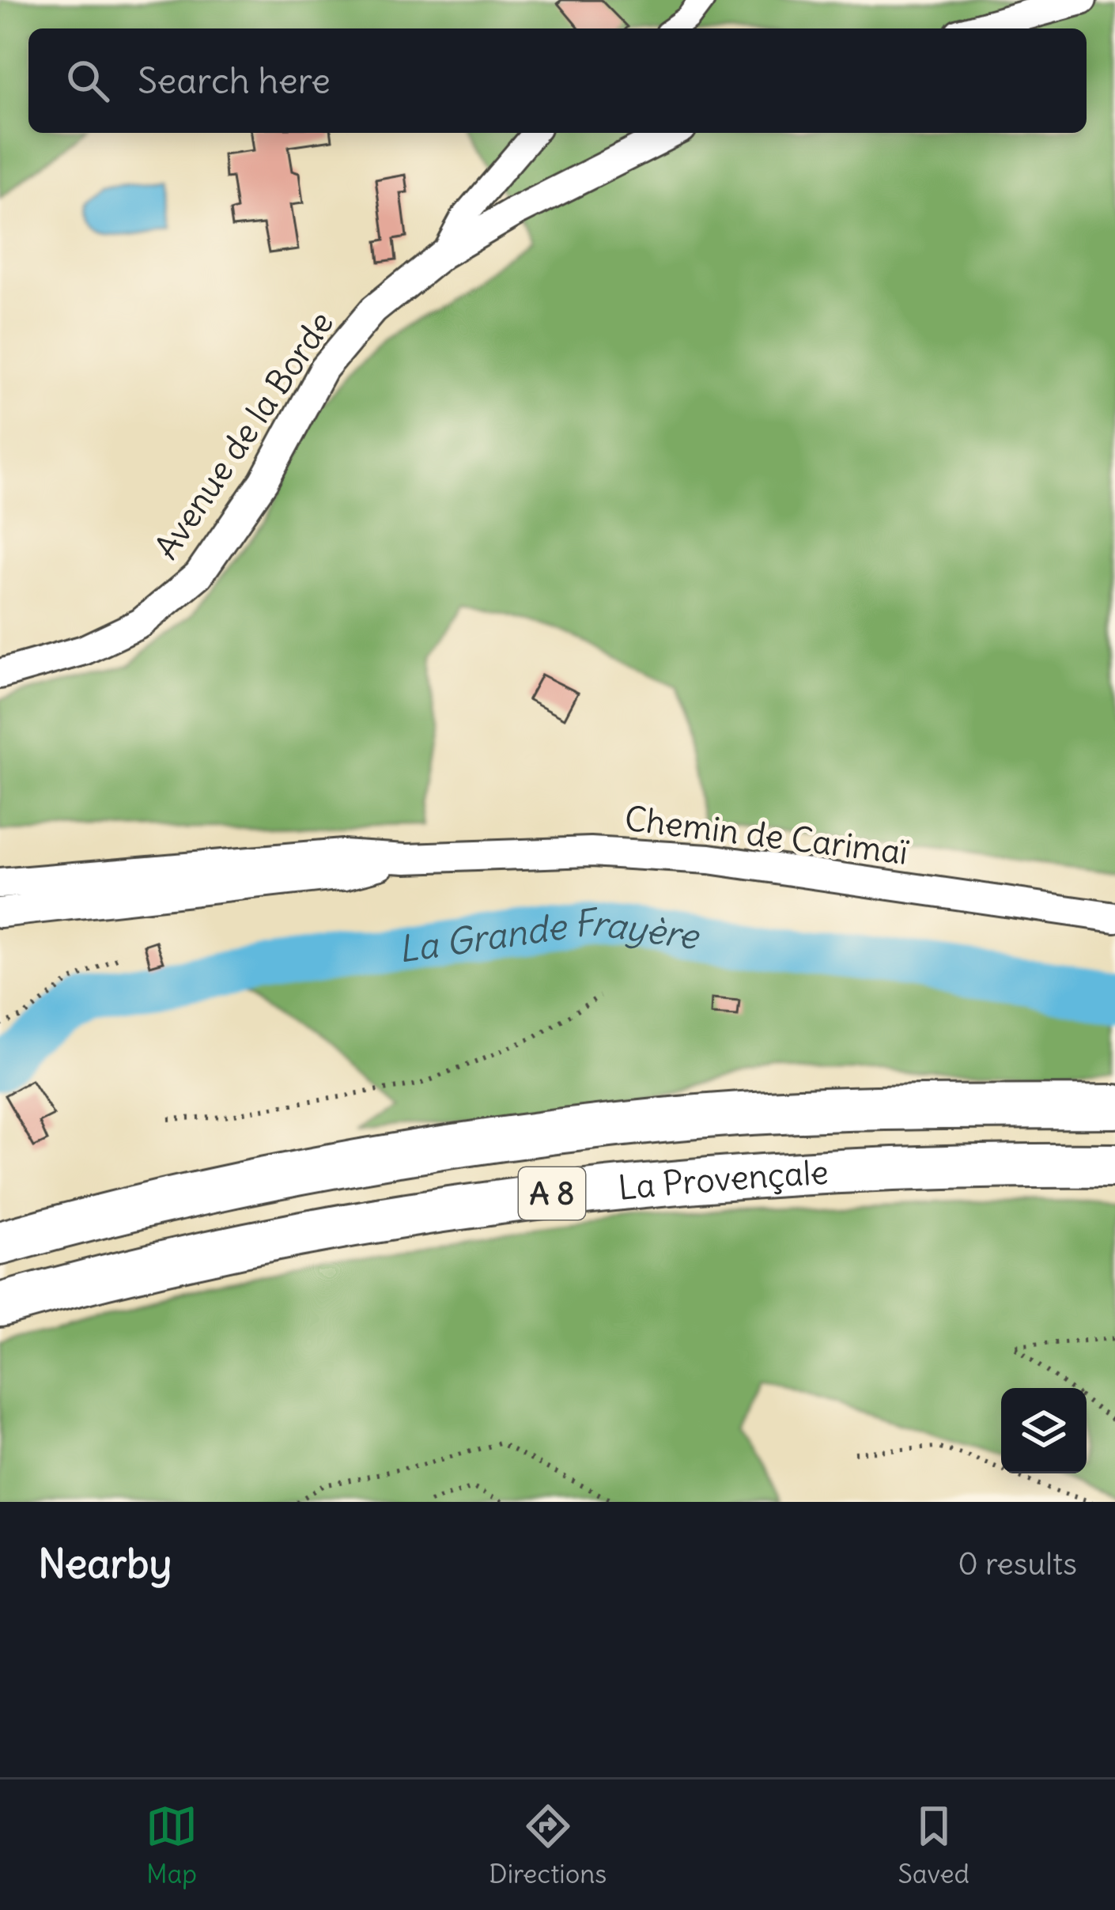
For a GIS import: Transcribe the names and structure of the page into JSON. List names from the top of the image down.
{
  "streets": {
    "highway": ["La Provençale", "A 8"],
    "street": ["Avenue de la Borde", "Chemin de Carimaï"]
  },
  "water": ["La Grande Frayère"],
  "page": {
    "search": "Search here",
    "heading": ["Nearby", "0 results"],
    "nav": ["Map", "Directions", "Saved"]
  }
}
